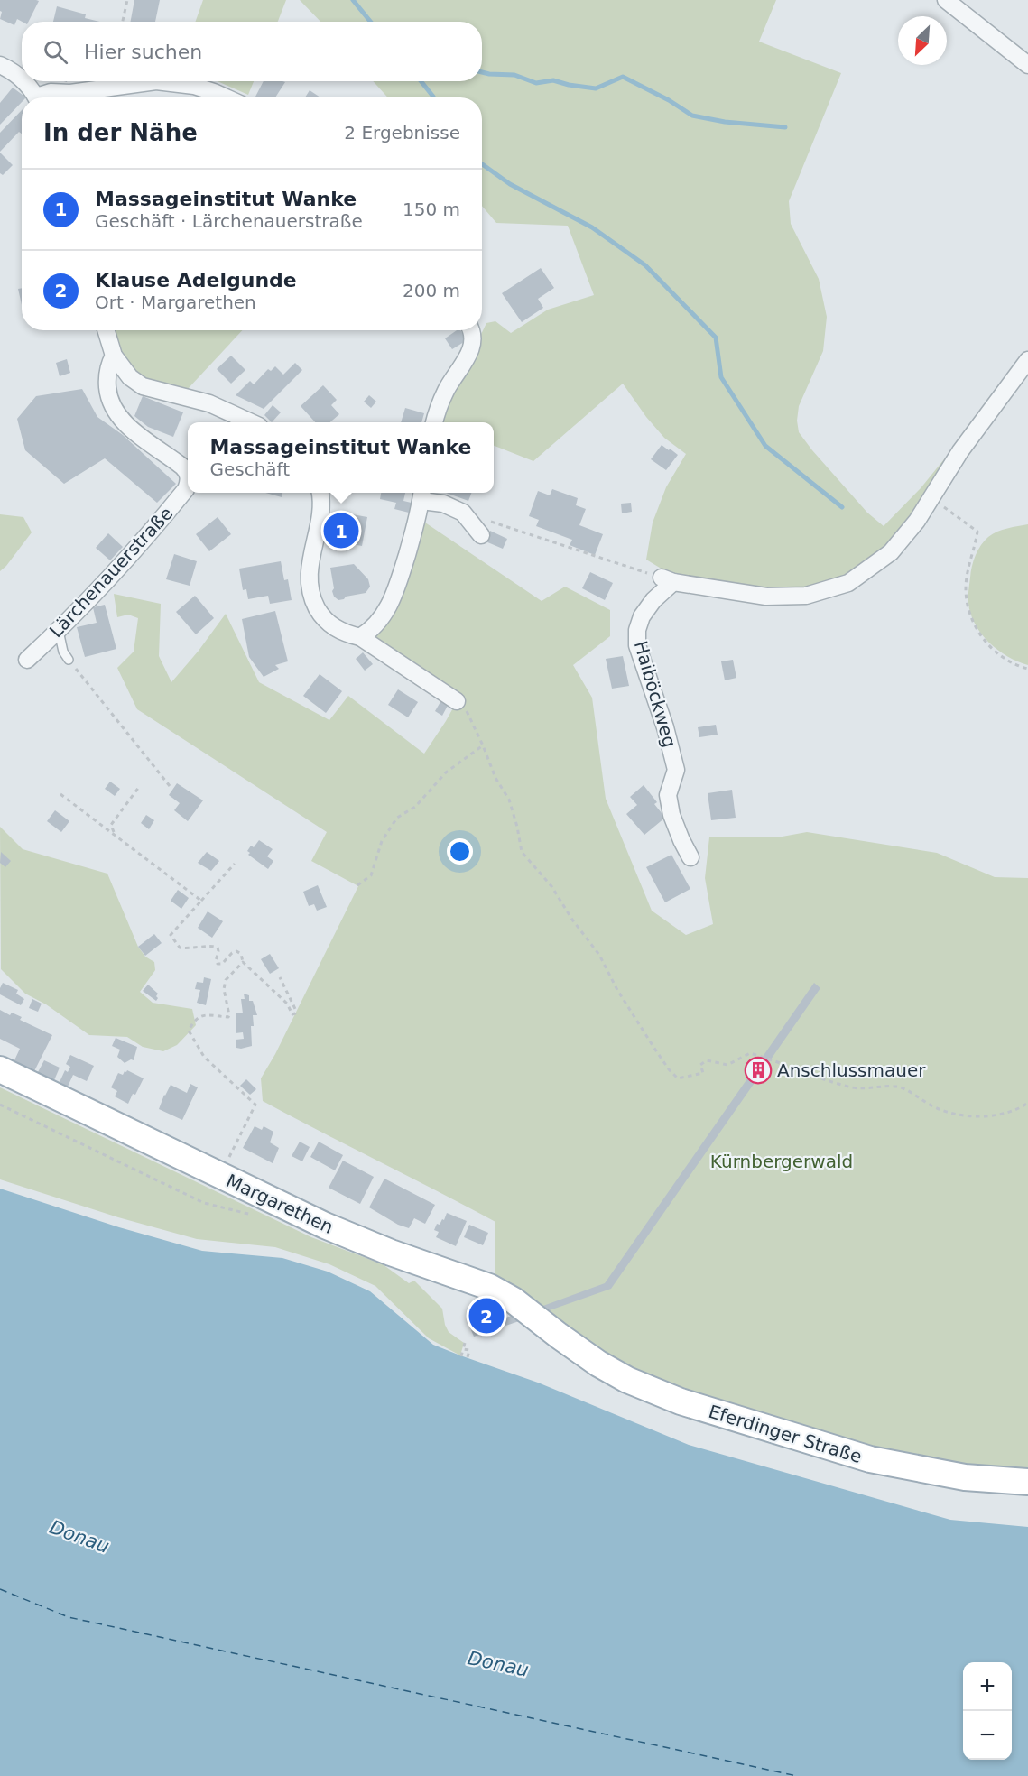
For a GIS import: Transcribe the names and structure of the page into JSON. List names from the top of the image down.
{
  "streets": {
    "main road": ["Margarethen", "Eferdinger Straße"],
    "street": ["Lärchenauerstraße", "Haiböckweg"]
  },
  "crossings": [
    ["Margarethen", "Eferdinger Straße"]
  ],
  "water": ["Donau"],
  "parks": ["Kürnbergerwald"],
  "places": {
    "building": ["Anschlussmauer"]
  },
  "north": "bottom left",
  "page": {
    "search": "Hier suchen",
    "heading": ["In der Nähe", "2 Ergebnisse"],
    "list": [
      {
        "mark": "1",
        "name": "Massageinstitut Wanke",
        "note": "Geschäft · Lärchenauerstraße",
        "value": "150 m"
      },
      {
        "mark": "2",
        "name": "Klause Adelgunde",
        "note": "Ort · Margarethen",
        "value": "200 m"
      }
    ],
    "popup": ["Massageinstitut Wanke", "Geschäft"],
    "pins": ["1", "2"],
    "map_buttons": ["+", "−"]
  }
}
